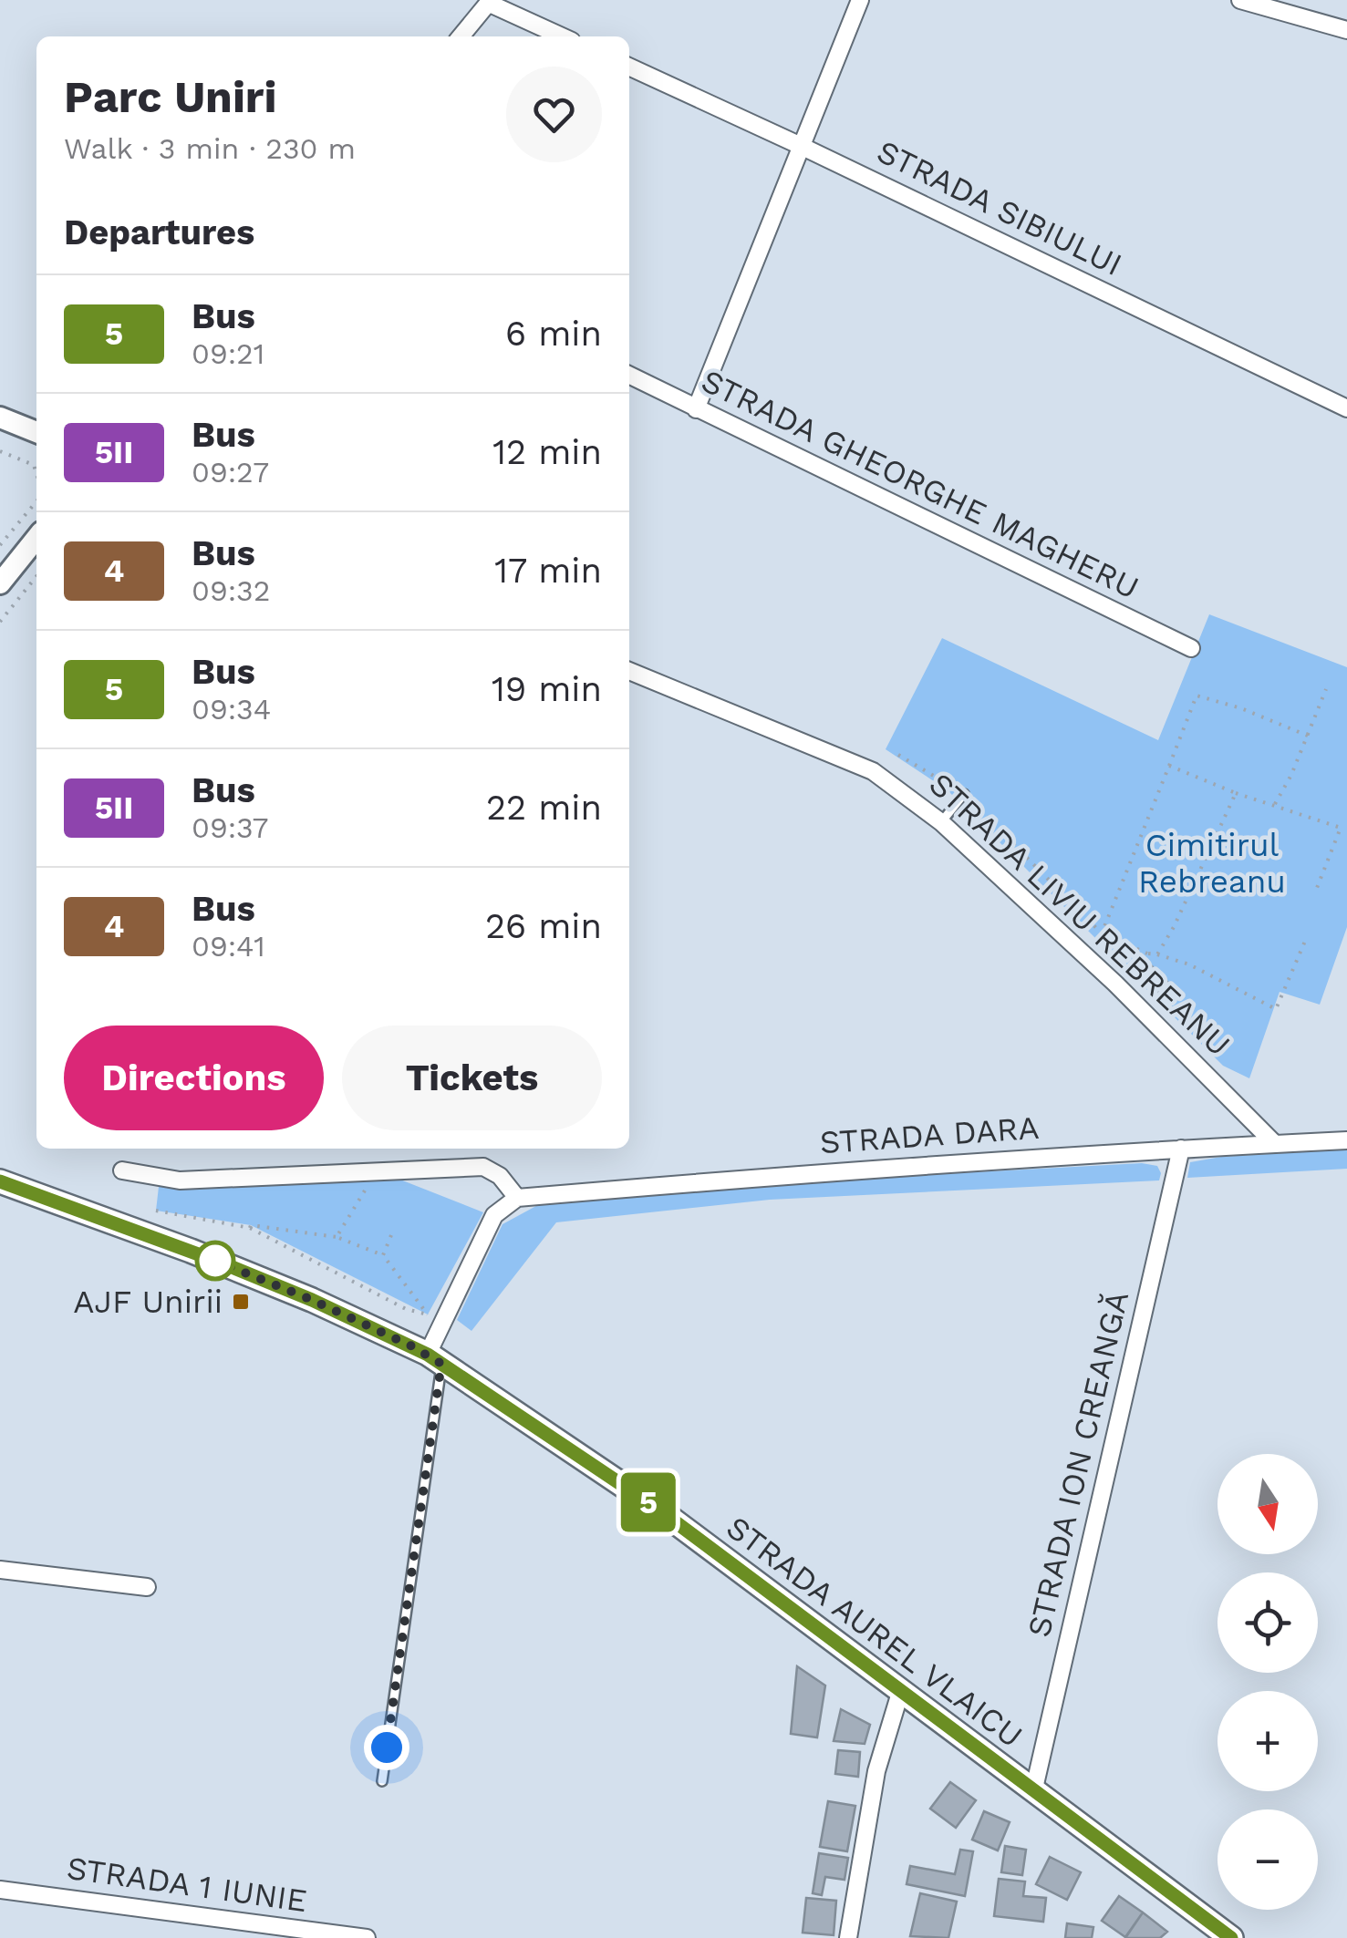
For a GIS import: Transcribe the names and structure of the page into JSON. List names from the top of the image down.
{
  "streets": {
    "main road": ["STRADA AUREL VLAICU"],
    "street": [
      "STRADA SIBIULUI",
      "STRADA GHEORGHE MAGHERU",
      "STRADA LIVIU REBREANU",
      "STRADA DARA",
      "STRADA ION CREANGĂ",
      "STRADA 1 IUNIE"
    ]
  },
  "crossings": [
    ["STRADA LIVIU REBREANU", "STRADA DARA"],
    ["STRADA DARA", "STRADA ION CREANGĂ"],
    ["STRADA ION CREANGĂ", "STRADA AUREL VLAICU"]
  ],
  "parks": ["Cimitirul Rebreanu"],
  "places": {
    "transit": ["AJF Unirii"]
  },
  "lines": ["bus line 5"],
  "north": "bottom",
  "page": {
    "on_map": "5",
    "heading": [
      ["Parc Uniri", "Walk · 3 min · 230 m"],
      "Departures"
    ],
    "list": [
      {
        "mark": "5",
        "name": "Bus",
        "note": "09:21",
        "value": "6 min"
      },
      {
        "mark": "5II",
        "name": "Bus",
        "note": "09:27",
        "value": "12 min"
      },
      {
        "mark": "4",
        "name": "Bus",
        "note": "09:32",
        "value": "17 min"
      },
      {
        "mark": "5",
        "name": "Bus",
        "note": "09:34",
        "value": "19 min"
      },
      {
        "mark": "5II",
        "name": "Bus",
        "note": "09:37",
        "value": "22 min"
      },
      {
        "mark": "4",
        "name": "Bus",
        "note": "09:41",
        "value": "26 min"
      }
    ],
    "buttons": ["Directions", "Tickets"],
    "map_buttons": ["+", "−"]
  }
}
